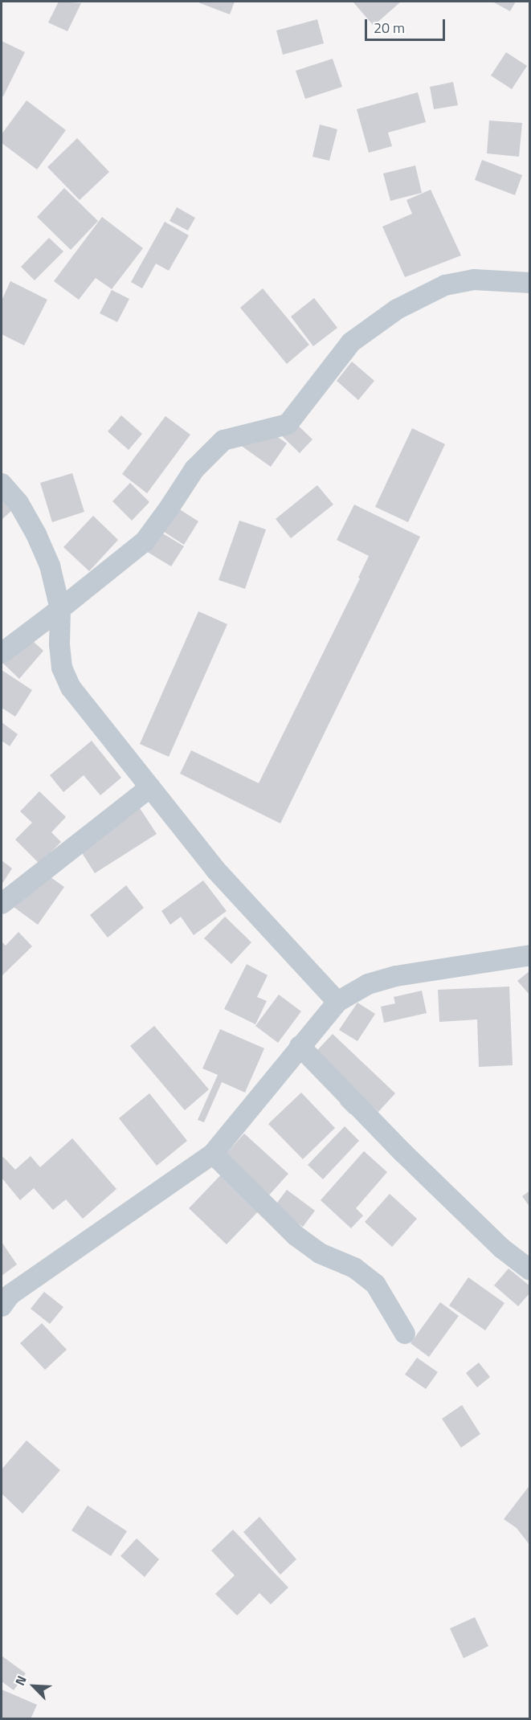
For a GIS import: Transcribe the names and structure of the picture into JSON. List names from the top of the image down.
{
  "scale_bar": "20 m",
  "north": "top left"
}
